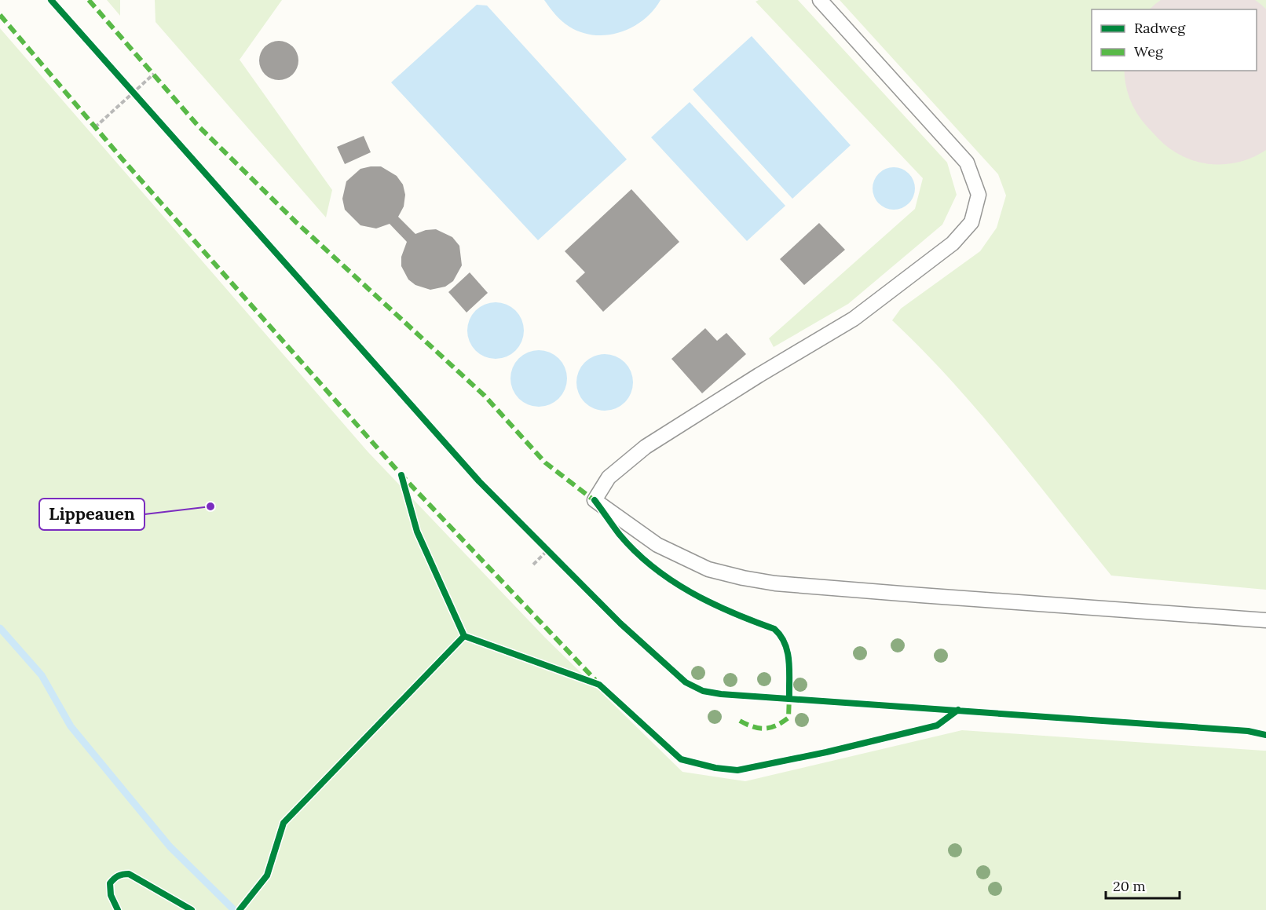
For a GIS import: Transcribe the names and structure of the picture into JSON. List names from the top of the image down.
{
  "places": ["Lippeauen"],
  "legend": ["Radweg", "Weg"],
  "scale_bar": "20 m"
}
